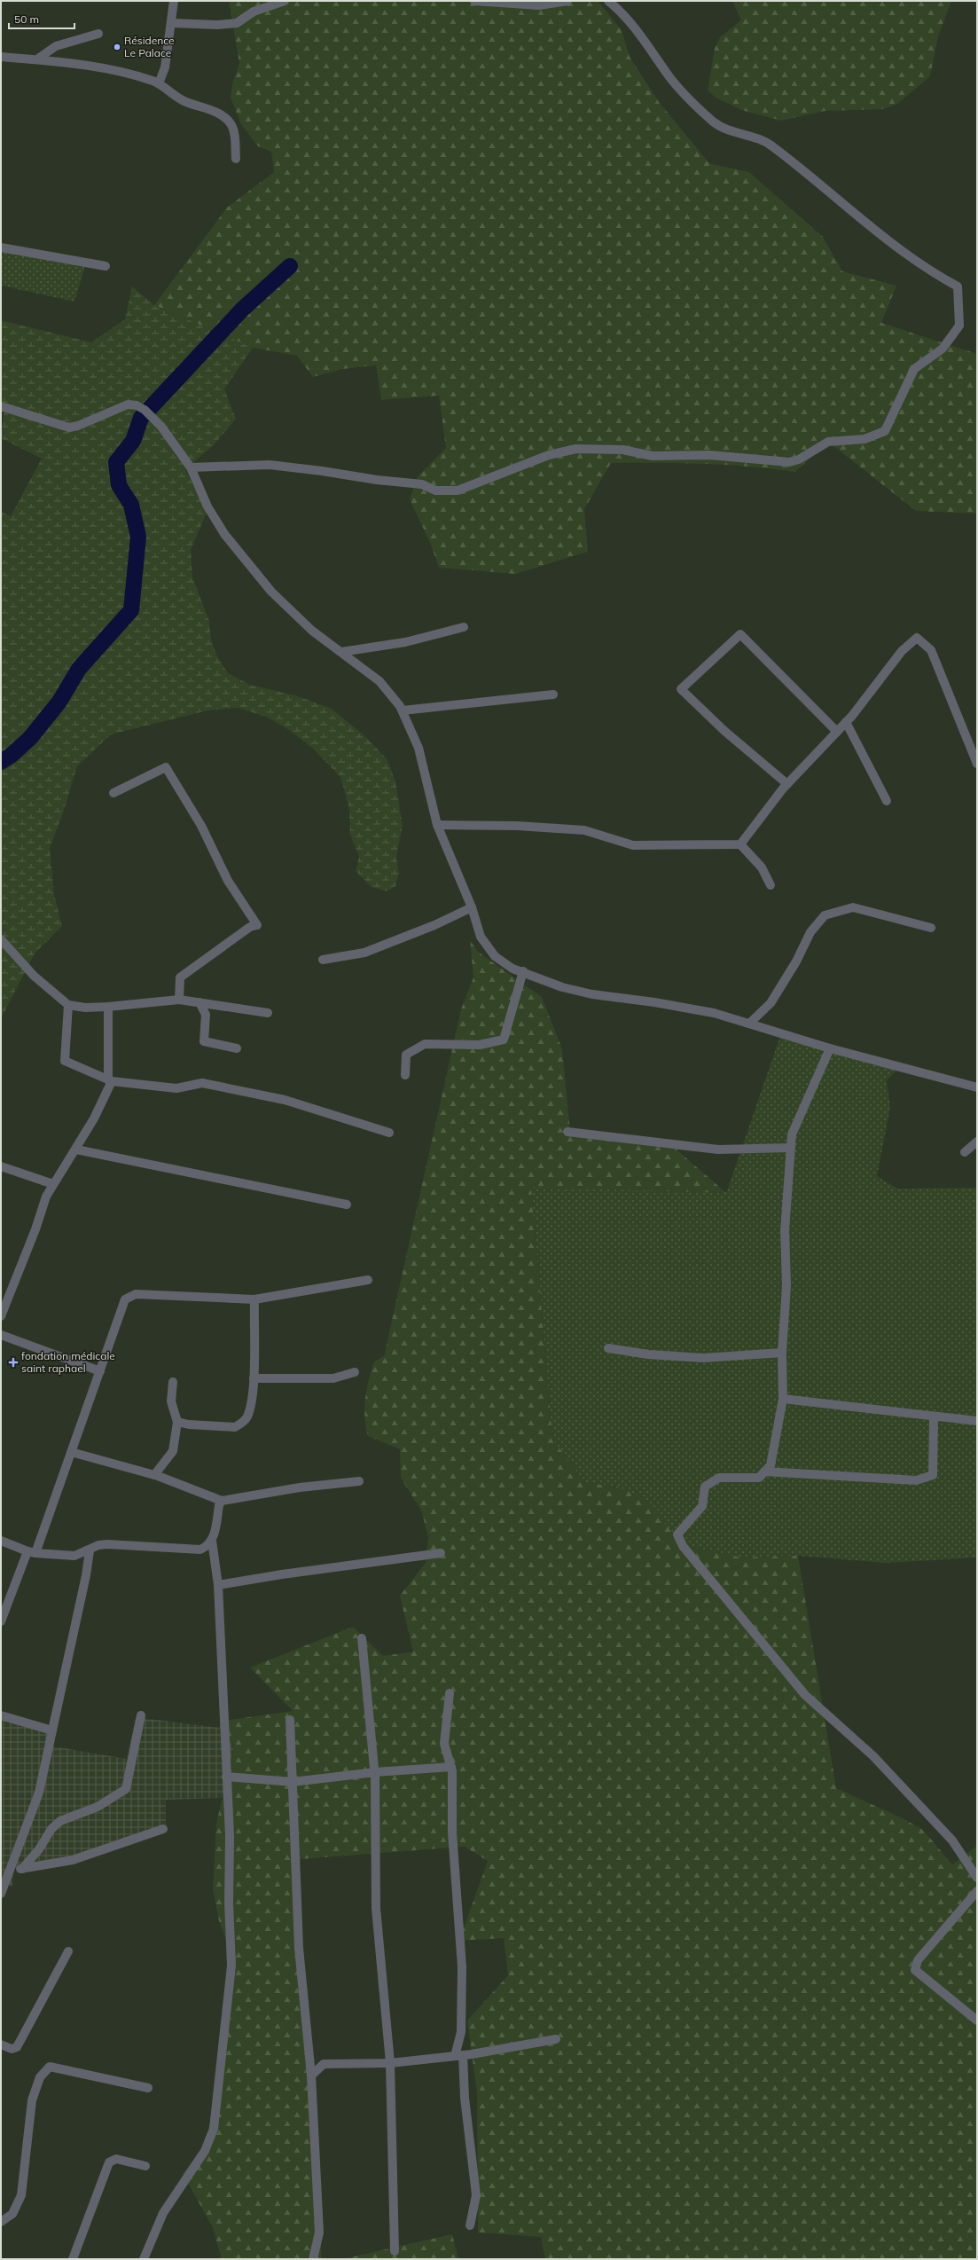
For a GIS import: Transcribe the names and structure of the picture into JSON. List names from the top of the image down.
{
  "places": {
    "other": ["Résidence Le Palace"],
    "health": ["fondation médicale saint raphael"]
  },
  "scale_bar": "50 m"
}
